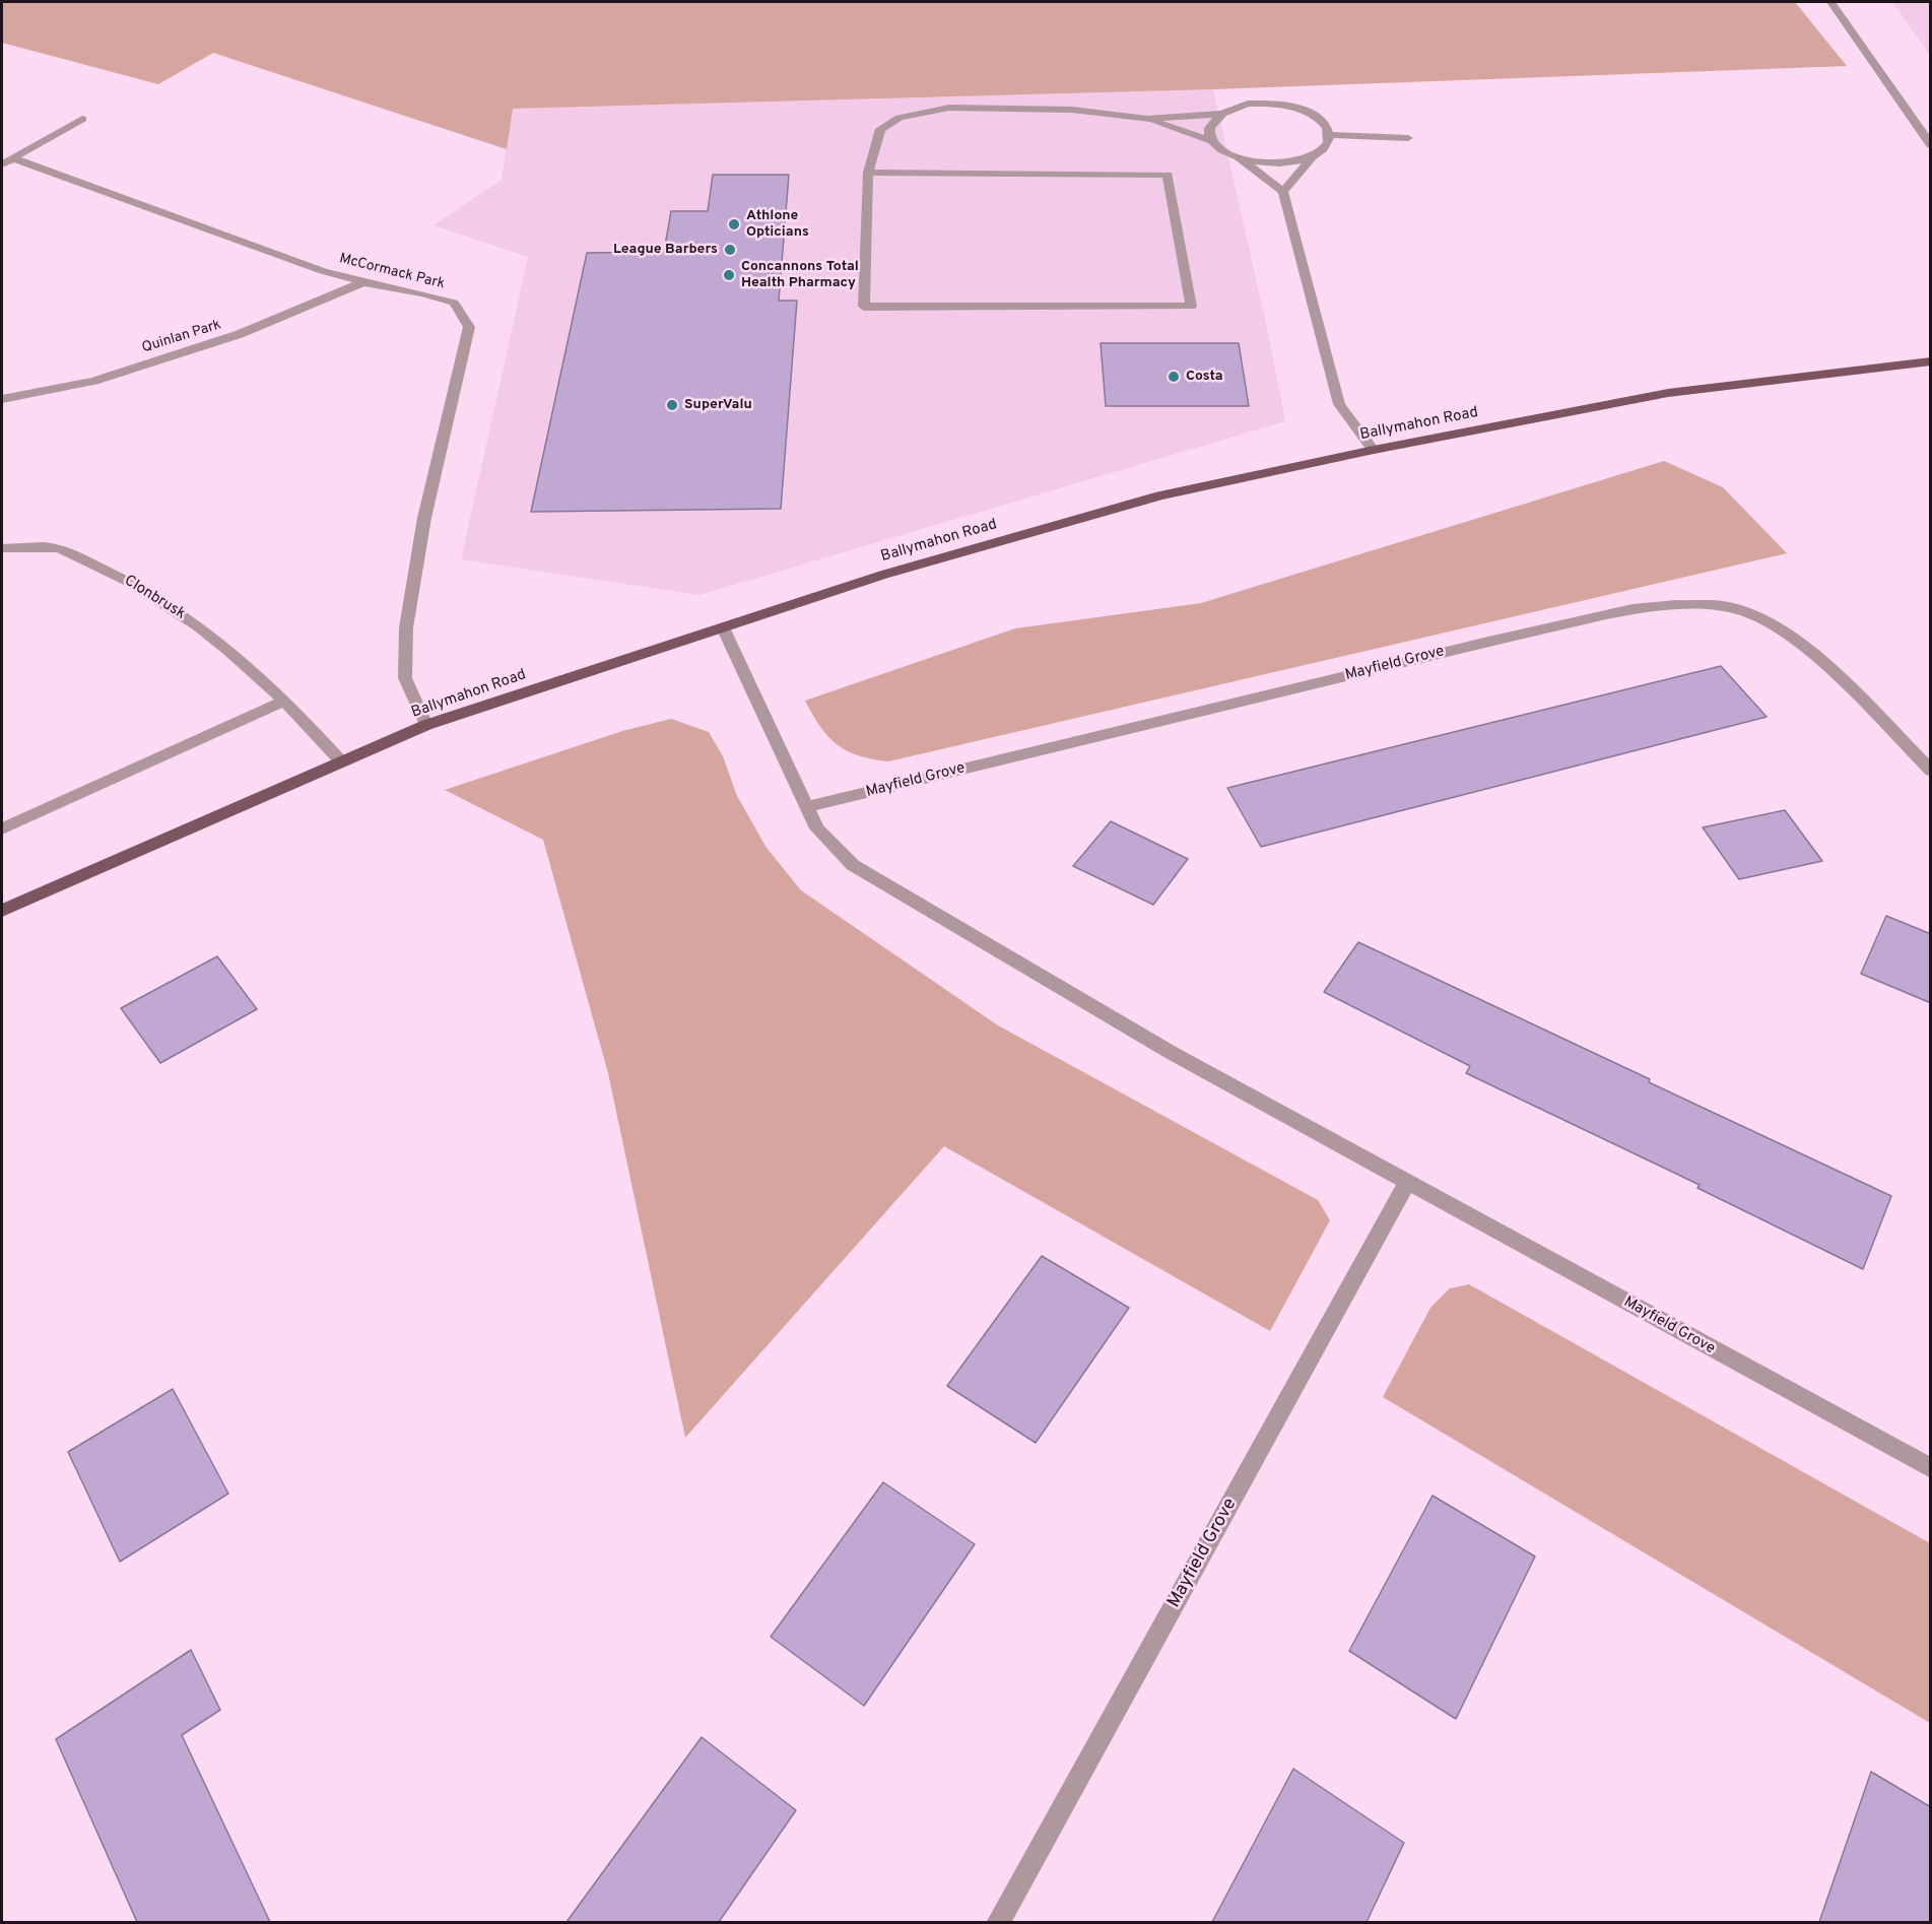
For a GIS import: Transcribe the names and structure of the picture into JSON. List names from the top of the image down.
{
  "streets": {
    "main road": ["Ballymahon Road"],
    "street": [
      "McCormack Park",
      "Quinlan Park",
      "Clonbrusk",
      "Mayfield Grove"
    ]
  },
  "crossings": [
    ["McCormack Park", "Quinlan Park"],
    ["McCormack Park", "Ballymahon Road"],
    ["Ballymahon Road", "Clonbrusk"],
    ["Ballymahon Road", "Mayfield Grove"]
  ],
  "places": [
    "Athlone Opticians",
    "League Barbers",
    "Concannons Total Health Pharmacy",
    "Costa",
    "SuperValu"
  ]
}
